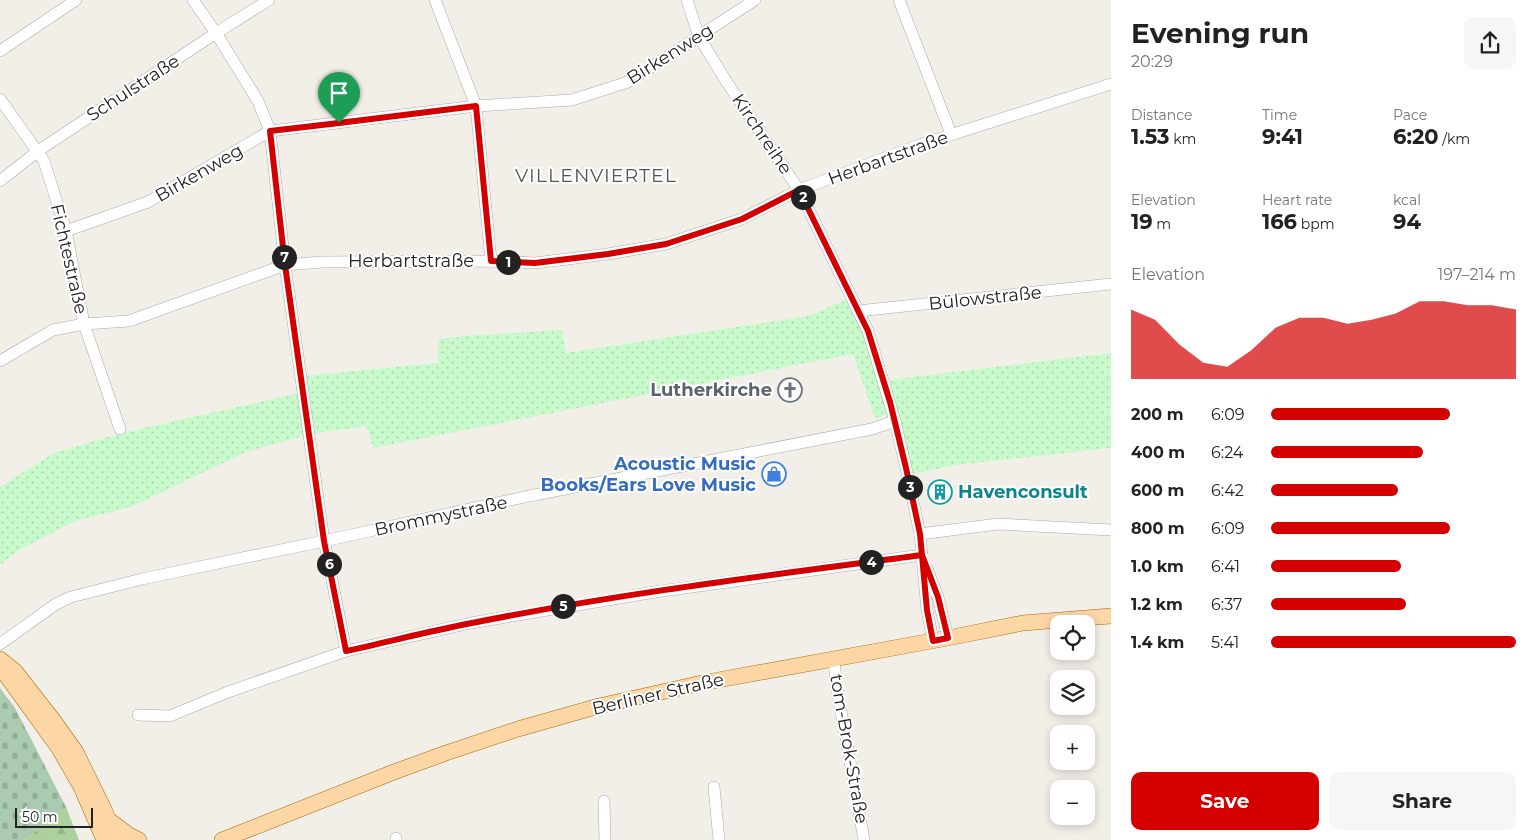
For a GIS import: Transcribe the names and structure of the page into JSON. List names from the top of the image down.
{
  "streets": {
    "main road": ["Berliner Straße"],
    "street": [
      "Birkenweg",
      "Schulstraße",
      "Kirchreihe",
      "Herbartstraße",
      "Fichtestraße",
      "Bülowstraße",
      "Brommystraße",
      "tom-Brok-Straße"
    ]
  },
  "crossings": [
    ["Birkenweg", "Kirchreihe"],
    ["Birkenweg", "Fichtestraße"],
    ["Schulstraße", "Fichtestraße"],
    ["Kirchreihe", "Herbartstraße"],
    ["Kirchreihe", "Bülowstraße"],
    ["Kirchreihe", "Brommystraße"],
    ["Kirchreihe", "Berliner Straße"],
    ["Herbartstraße", "Fichtestraße"],
    ["Berliner Straße", "tom-Brok-Straße"]
  ],
  "districts": ["VILLENVIERTEL"],
  "places": {
    "church": ["Lutherkirche"],
    "shop": ["Acoustic Music Books/Ears Love Music"],
    "building": ["Havenconsult"]
  },
  "scale_bar": "50 m",
  "page": {
    "heading": ["Evening run", "20:29"],
    "stats": [
      ["Distance", "1.53 km"],
      ["Time", "9:41"],
      ["Pace", "6:20 /km"],
      ["Elevation", "19 m"],
      ["Heart rate", "166 bpm"],
      ["kcal", "94"]
    ],
    "pins": [
      "2",
      "7",
      "1",
      "3",
      "4",
      "6",
      "5"
    ],
    "chart": ["Elevation", "197–214 m"],
    "list": [
      {
        "name": "200 m",
        "note": "6:09"
      },
      {
        "name": "400 m",
        "note": "6:24"
      },
      {
        "name": "600 m",
        "note": "6:42"
      },
      {
        "name": "800 m",
        "note": "6:09"
      },
      {
        "name": "1.0 km",
        "note": "6:41"
      },
      {
        "name": "1.2 km",
        "note": "6:37"
      },
      {
        "name": "1.4 km",
        "note": "5:41"
      }
    ],
    "map_buttons": ["+", "−"],
    "buttons": ["Save", "Share"],
    "scale": "50 m"
  }
}
